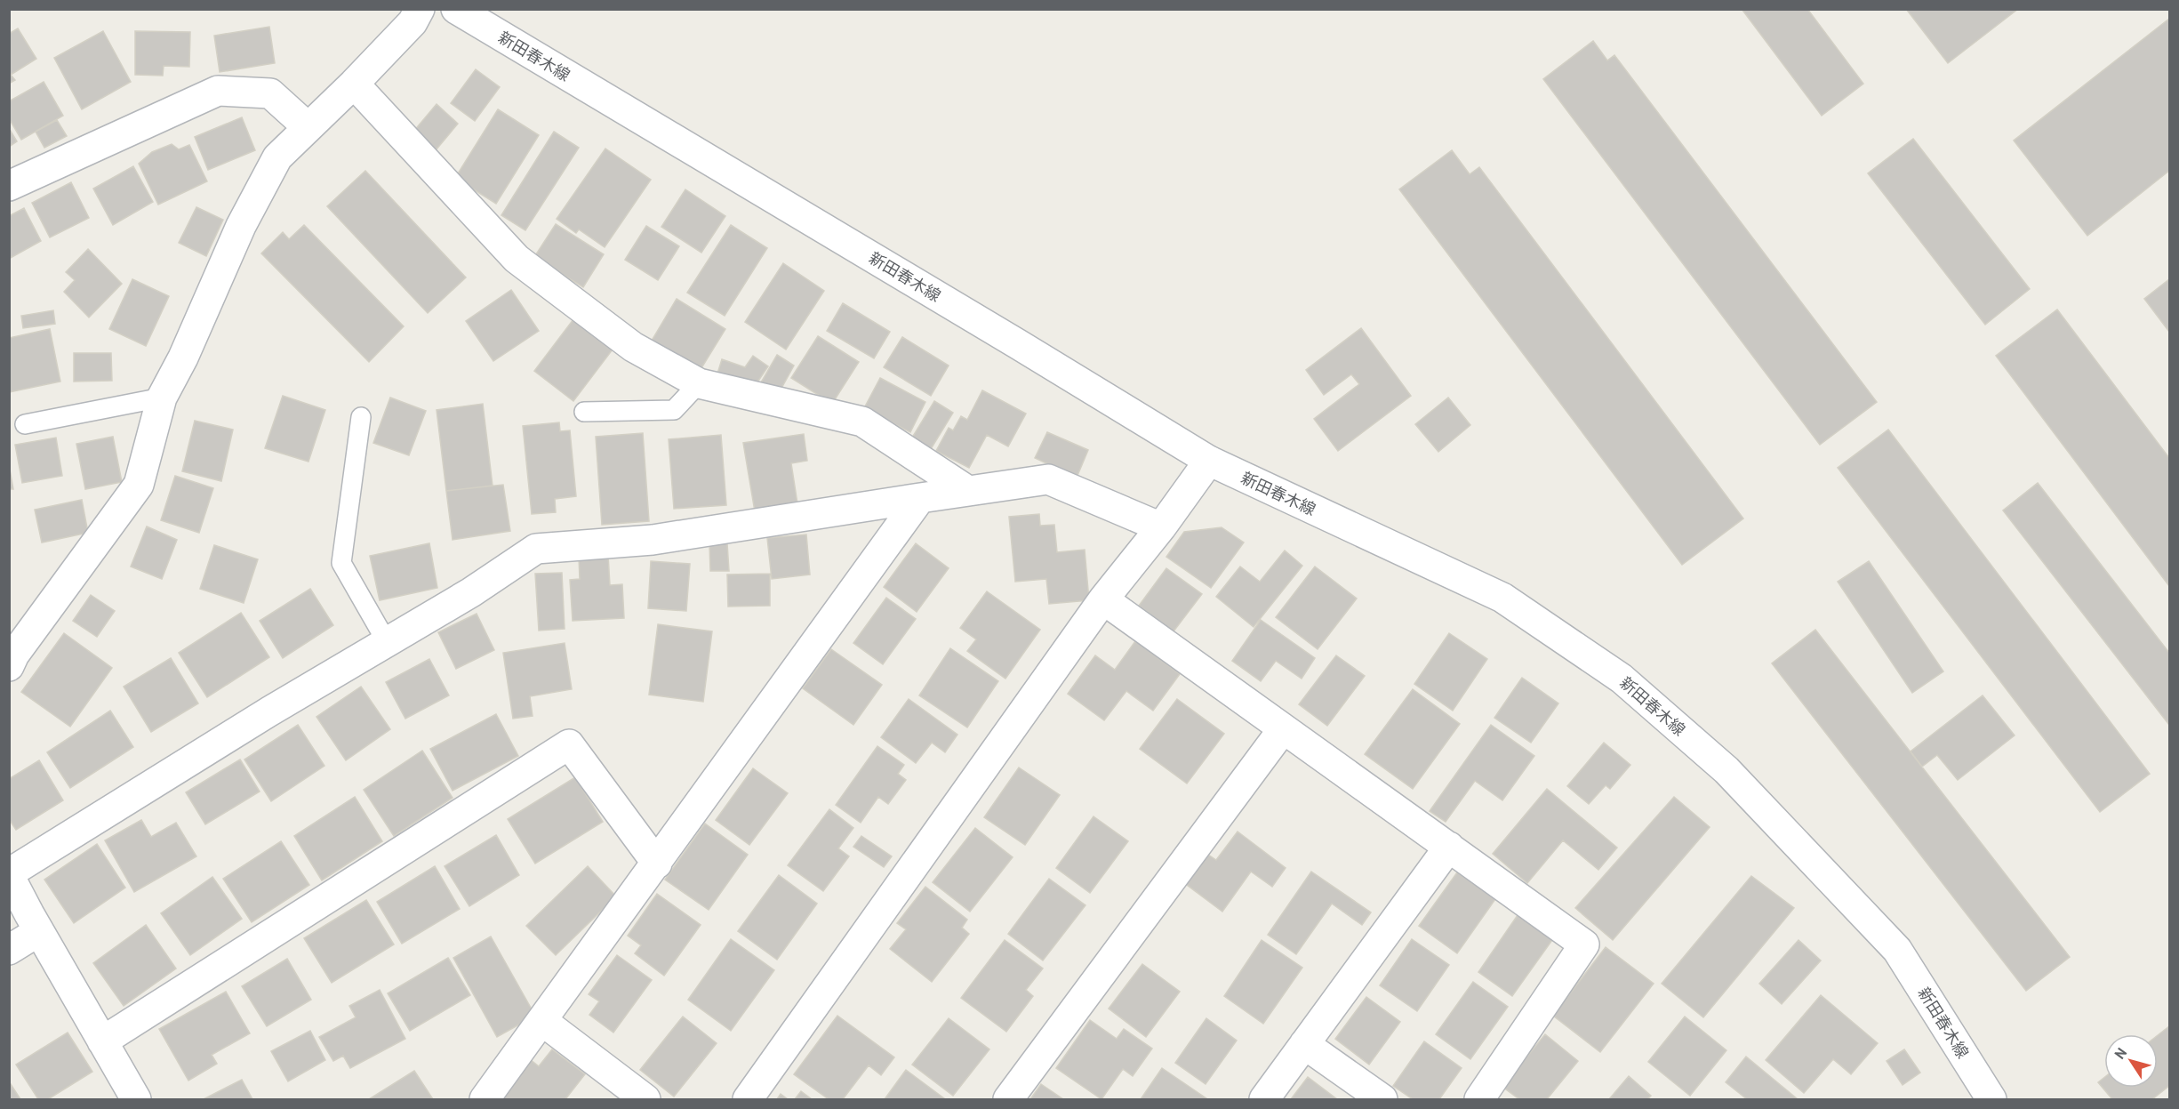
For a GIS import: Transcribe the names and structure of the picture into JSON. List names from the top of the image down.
{
  "streets": {
    "street": ["新田春木線"]
  },
  "north": "top left"
}
